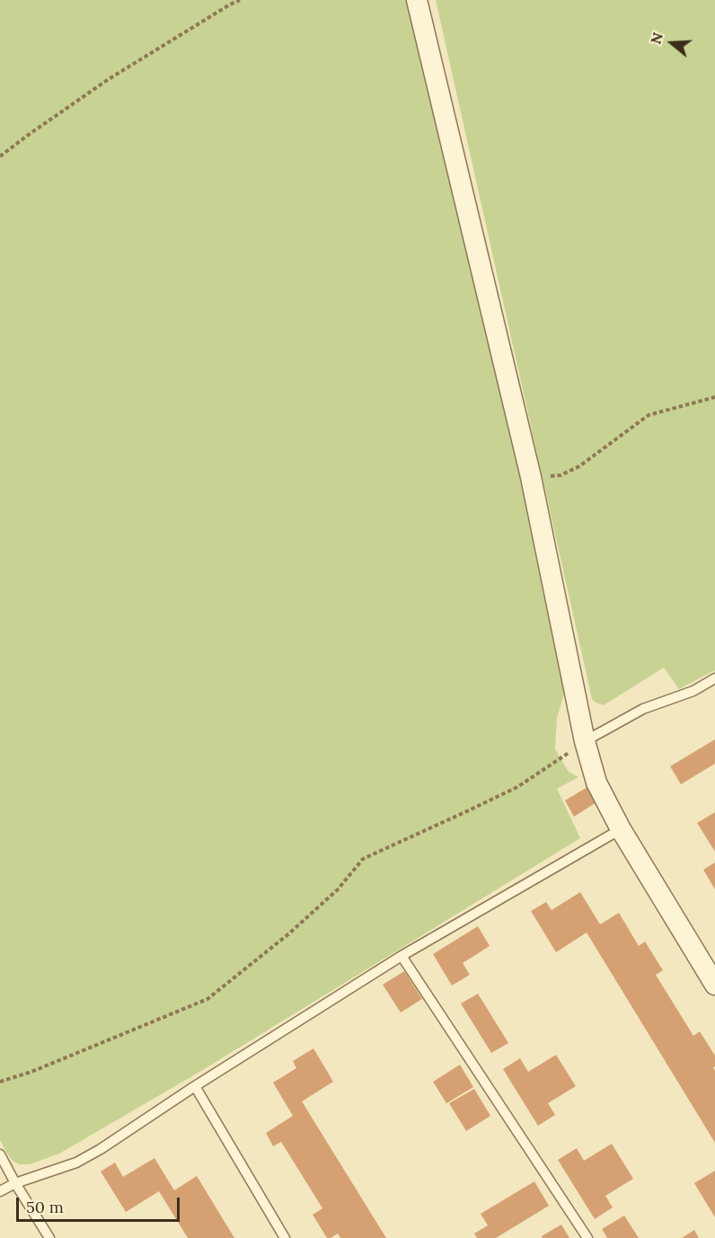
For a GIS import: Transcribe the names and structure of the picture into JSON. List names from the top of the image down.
{
  "scale_bar": "50 m",
  "north": "left"
}
